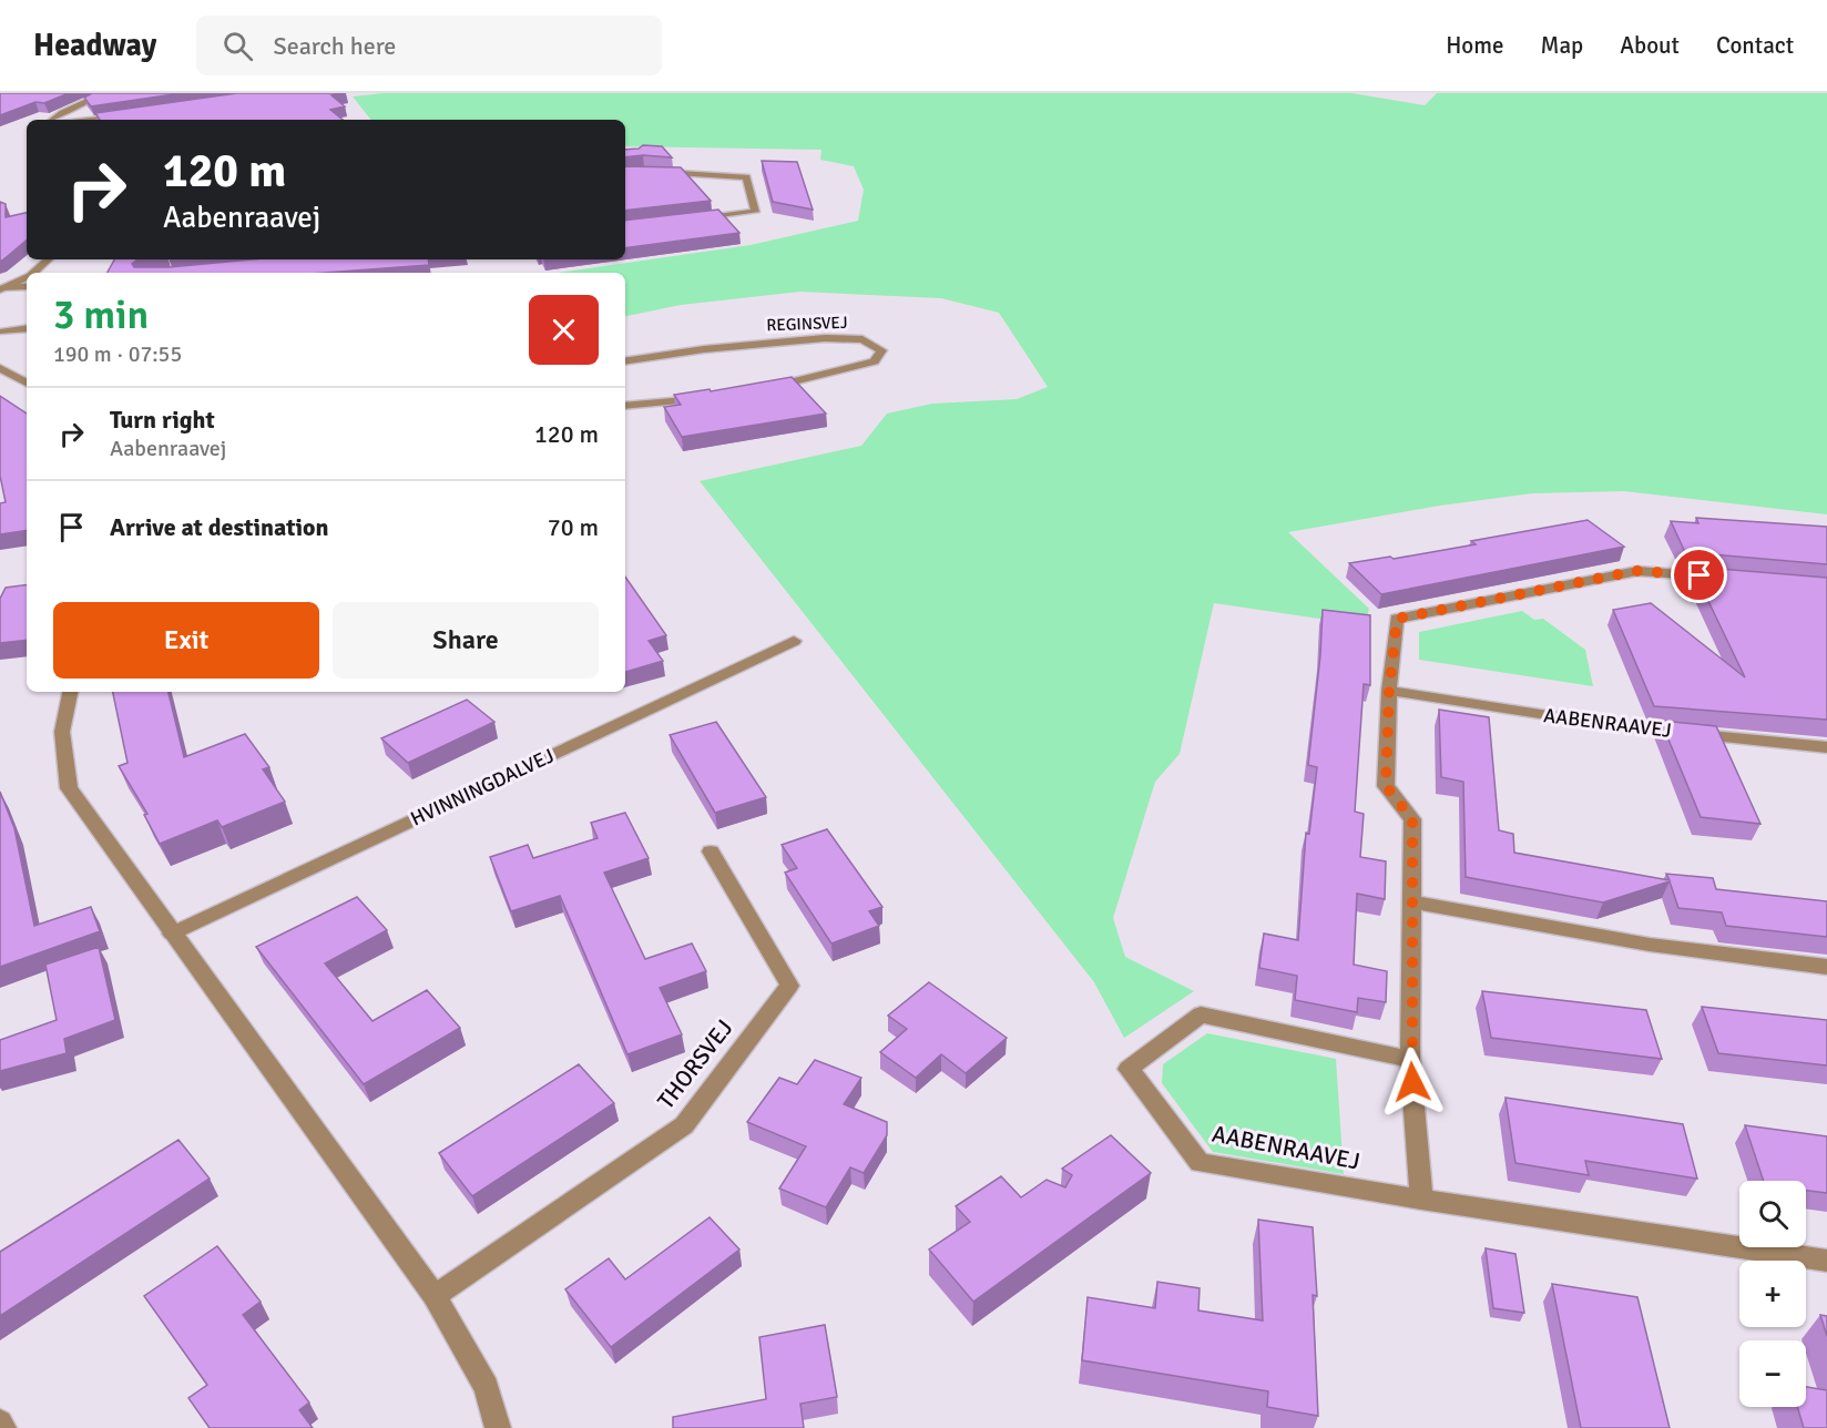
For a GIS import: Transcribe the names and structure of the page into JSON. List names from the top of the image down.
{
  "streets": {
    "street": [
      "REGINSVEJ",
      "AABENRAAVEJ",
      "HVINNINGDALVEJ",
      "THORSVEJ"
    ]
  },
  "page": {
    "header": "Headway",
    "search": "Search here",
    "nav": [
      "Home",
      "Map",
      "About",
      "Contact"
    ],
    "turn": ["120 m", "Aabenraavej"],
    "heading": ["3 min", "190 m · 07:55"],
    "list": [
      {
        "name": "Turn right",
        "note": "Aabenraavej",
        "value": "120 m"
      },
      {
        "name": "Arrive at destination",
        "value": "70 m"
      }
    ],
    "buttons": ["Exit", "Share"],
    "map_buttons": ["+", "−"]
  }
}
